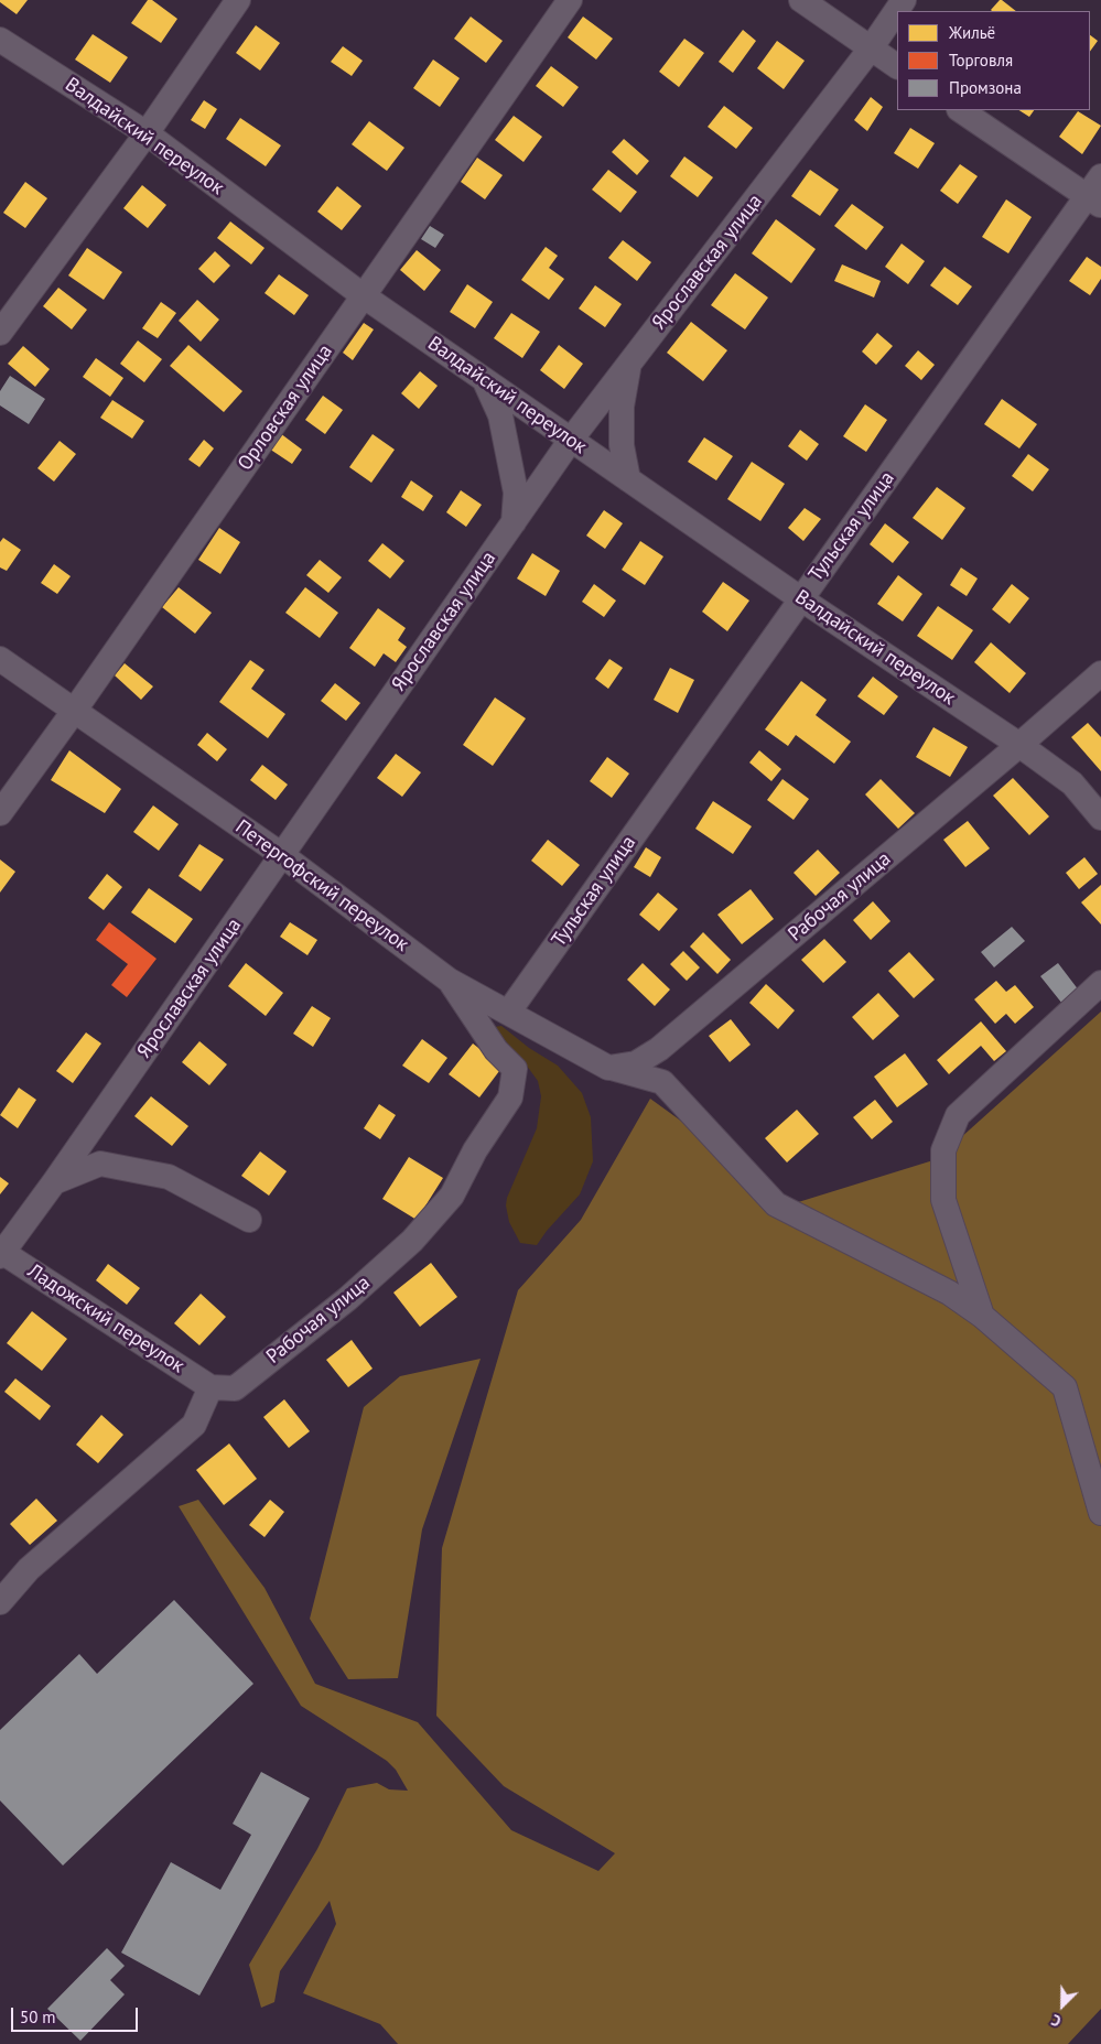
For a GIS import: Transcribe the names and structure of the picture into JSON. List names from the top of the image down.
{
  "streets": {
    "street": [
      "Валдайский переулок",
      "Ярославская улица",
      "Орловская улица",
      "Тульская улица",
      "Петергофский переулок",
      "Рабочая улица",
      "Ладожский переулок"
    ]
  },
  "crossings": [
    ["Валдайский переулок", "Ярославская улица"],
    ["Валдайский переулок", "Орловская улица"],
    ["Валдайский переулок", "Тульская улица"],
    ["Валдайский переулок", "Рабочая улица"],
    ["Ярославская улица", "Петергофский переулок"],
    ["Ярославская улица", "Ладожский переулок"],
    ["Орловская улица", "Петергофский переулок"],
    ["Тульская улица", "Петергофский переулок"],
    ["Петергофский переулок", "Рабочая улица"],
    ["Рабочая улица", "Ладожский переулок"]
  ],
  "legend": ["Жильё", "Торговля", "Промзона"],
  "scale_bar": "50 m",
  "north": "bottom left"
}
